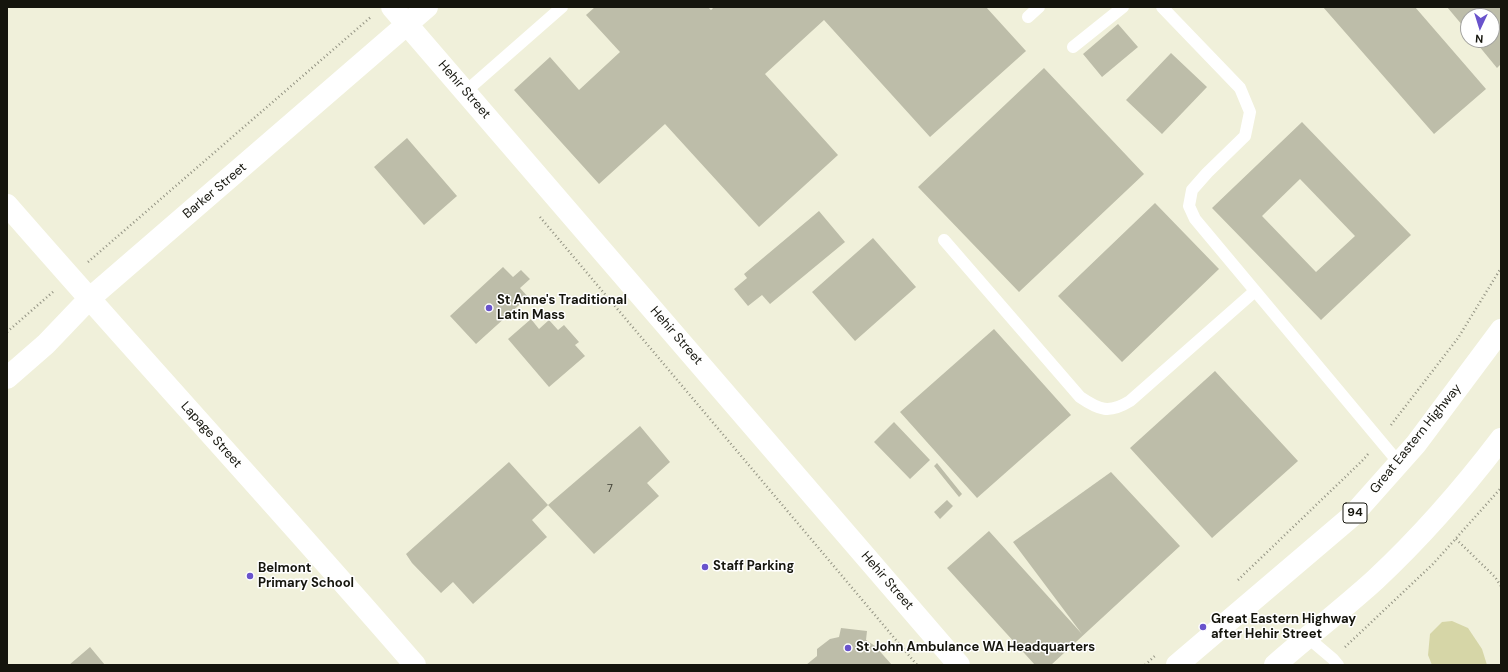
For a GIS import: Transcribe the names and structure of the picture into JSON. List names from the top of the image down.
{
  "streets": {
    "main road": [
      "Hehir Street",
      "Barker Street",
      "Lapage Street",
      "Great Eastern Highway",
      "94"
    ]
  },
  "crossings": [
    ["Hehir Street", "Barker Street"],
    ["Barker Street", "Lapage Street"]
  ],
  "places": [
    "St Anne's Traditional Latin Mass",
    "Staff Parking",
    "Belmont Primary School",
    "Great Eastern Highway after Hehir Street",
    "St John Ambulance WA Headquarters"
  ],
  "house_numbers": ["7"],
  "north": "bottom"
}
